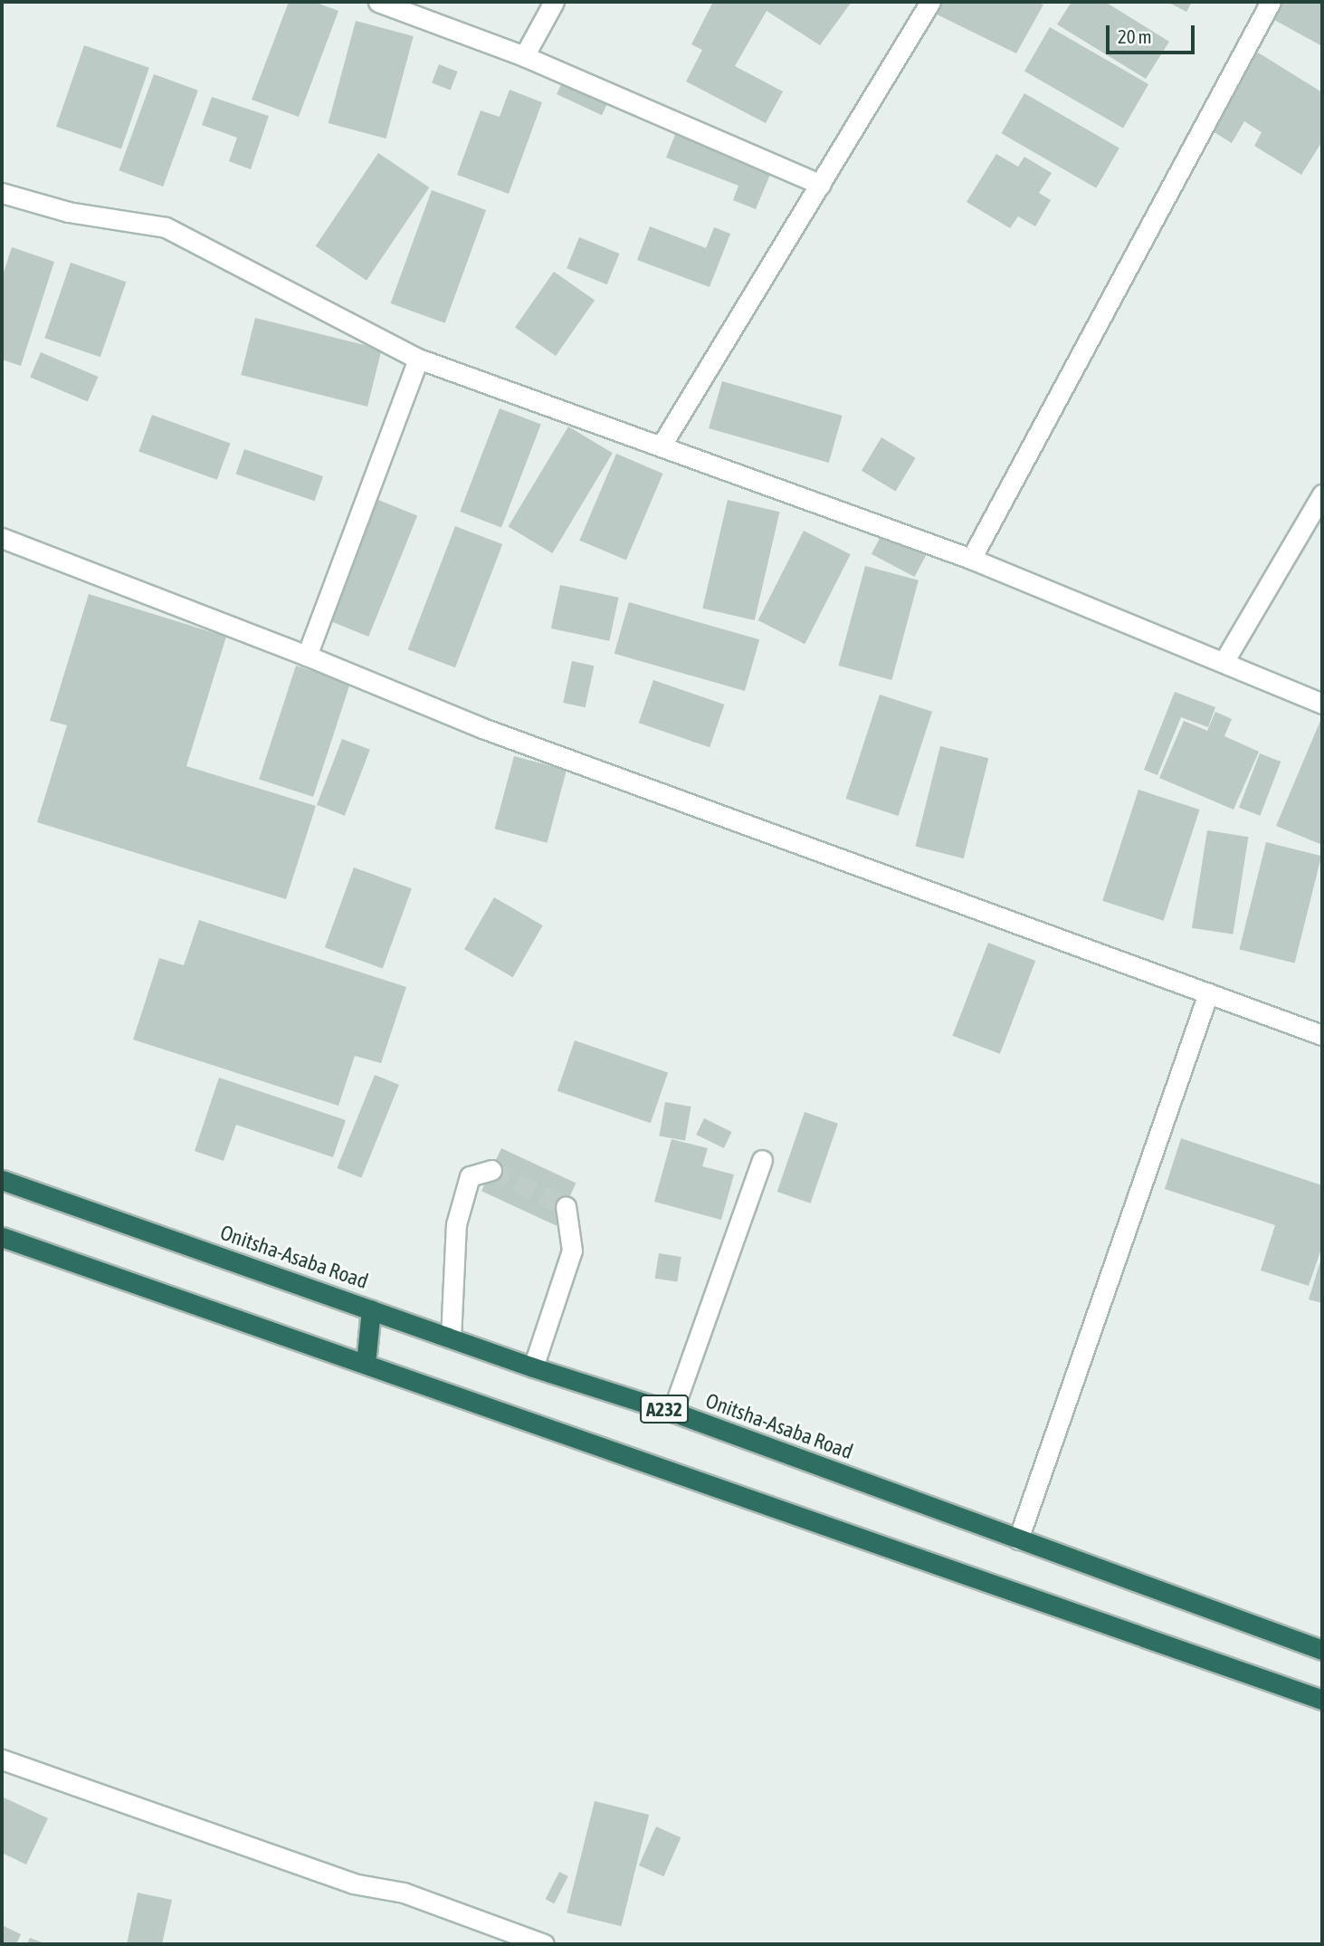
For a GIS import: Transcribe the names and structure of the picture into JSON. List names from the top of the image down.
{
  "streets": {
    "highway": ["Onitsha-Asaba Road", "A232"]
  },
  "scale_bar": "20 m"
}
